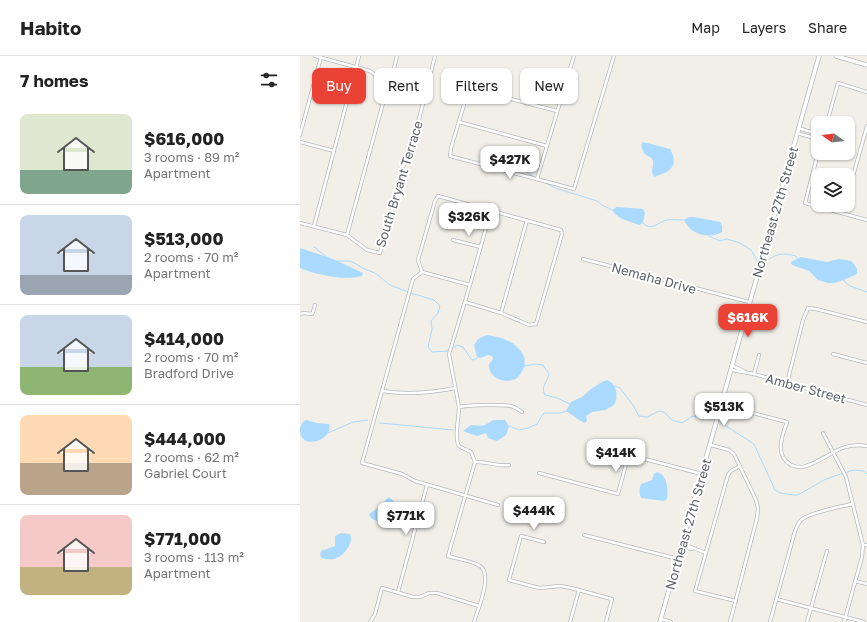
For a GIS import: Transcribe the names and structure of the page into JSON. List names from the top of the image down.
{
  "streets": {
    "street": [
      "South Bryant Terrace",
      "Northeast 27th Street",
      "Nemaha Drive",
      "Amber Street"
    ]
  },
  "crossings": [
    ["Northeast 27th Street", "Nemaha Drive"],
    ["Northeast 27th Street", "Amber Street"]
  ],
  "north": "left",
  "page": {
    "header": "Habito",
    "nav": ["Map", "Layers", "Share"],
    "heading": "7 homes",
    "chip": [
      "Buy",
      "Rent",
      "Filters",
      "New"
    ],
    "list": [
      {
        "name": "$616,000",
        "note": "3 rooms · 89 m² · Apartment"
      },
      {
        "name": "$513,000",
        "note": "2 rooms · 70 m² · Apartment"
      },
      {
        "name": "$414,000",
        "note": "2 rooms · 70 m² · Bradford Drive"
      },
      {
        "name": "$444,000",
        "note": "2 rooms · 62 m² · Gabriel Court"
      },
      {
        "name": "$771,000",
        "note": "3 rooms · 113 m² · Apartment"
      }
    ],
    "price": [
      "$427K",
      "$326K",
      "$616K",
      "$513K",
      "$414K",
      "$444K",
      "$771K"
    ]
  }
}
